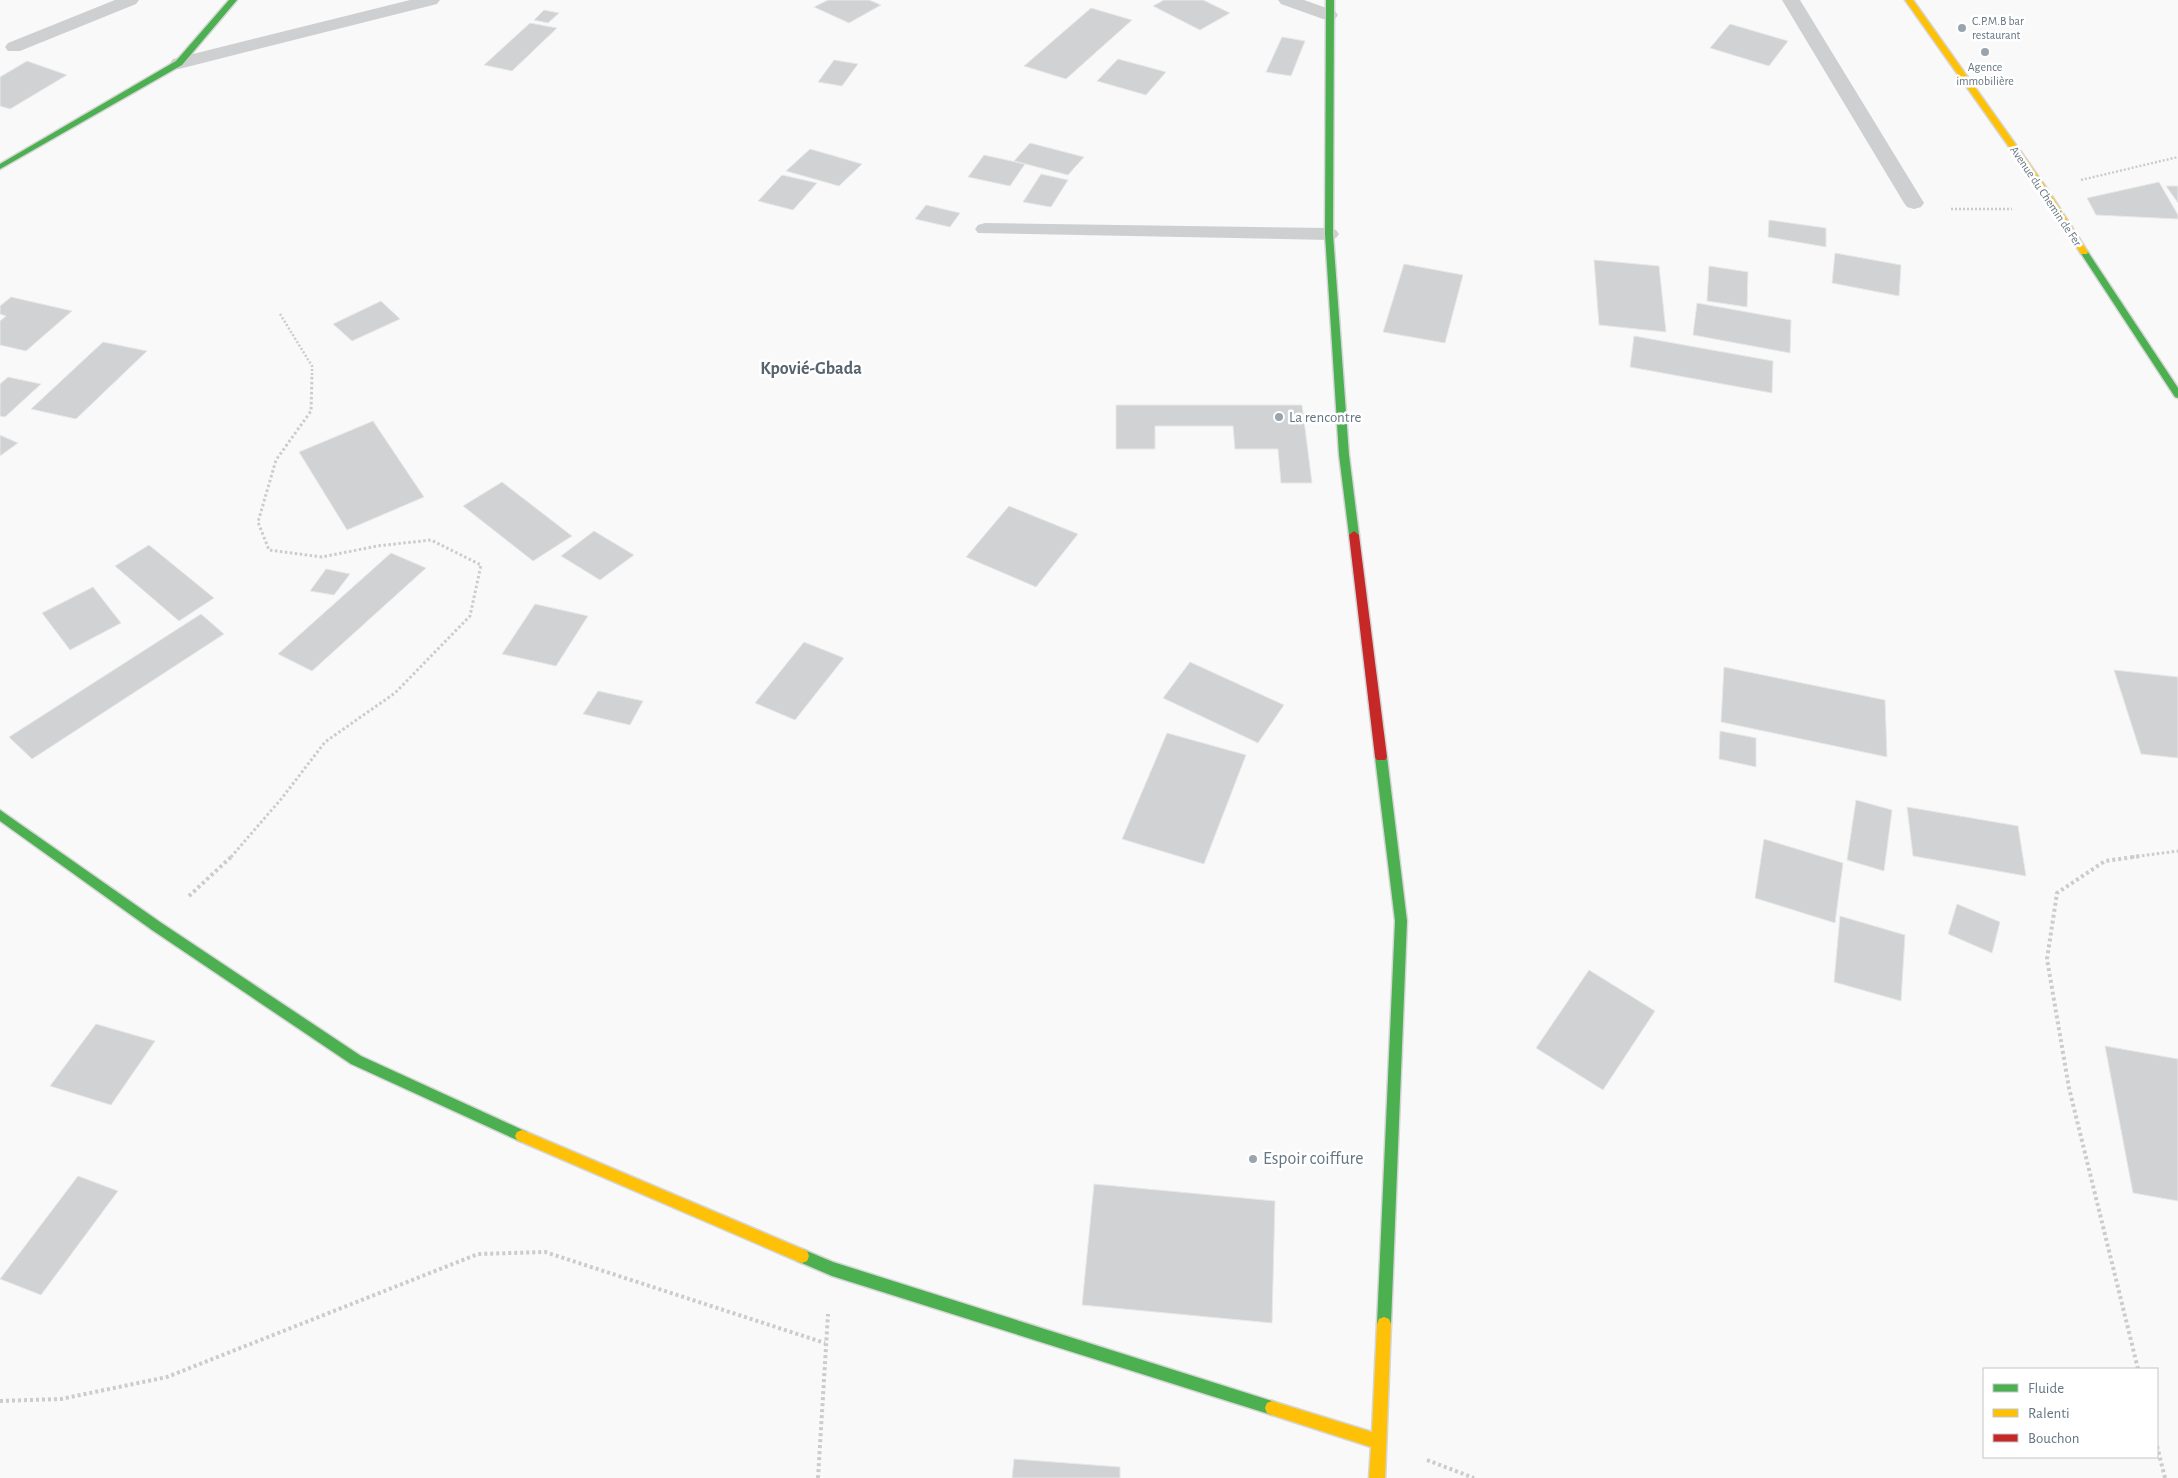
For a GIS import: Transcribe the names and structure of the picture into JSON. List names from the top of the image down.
{
  "streets": {
    "street": ["Avenue du Chemin de Fer"]
  },
  "districts": ["Kpovié-Gbada"],
  "places": [
    "C.P.M.B bar restaurant",
    "Agence immobilière",
    "La rencontre",
    "Espoir coiffure"
  ],
  "legend": ["Fluide", "Ralenti", "Bouchon"]
}
